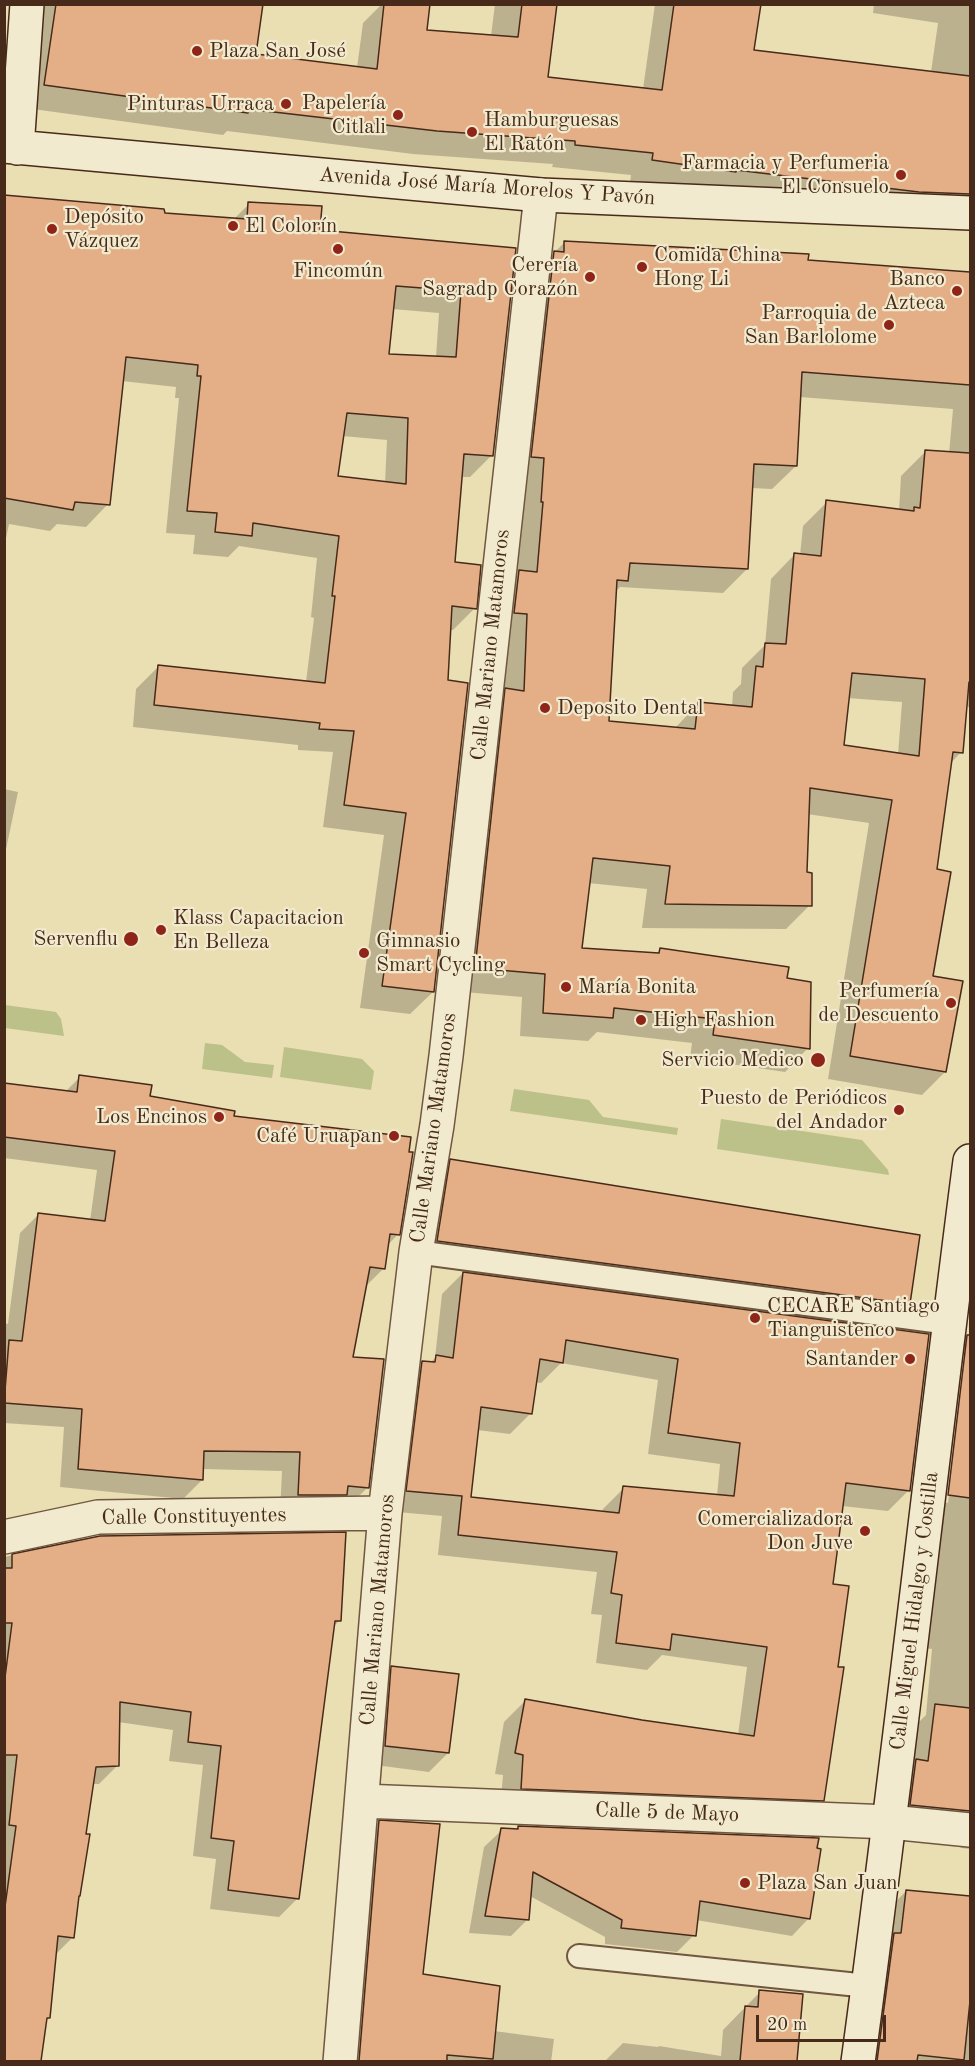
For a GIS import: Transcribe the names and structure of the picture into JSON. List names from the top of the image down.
{
  "streets": {
    "street": [
      "Avenida José María Morelos Y Pavón",
      "Calle Mariano Matamoros",
      "Calle Constituyentes",
      "Calle Miguel Hidalgo y Costilla",
      "Calle 5 de Mayo"
    ]
  },
  "crossings": [
    ["Avenida José María Morelos Y Pavón", "Calle Mariano Matamoros"],
    ["Calle Mariano Matamoros", "Calle Constituyentes"],
    ["Calle Mariano Matamoros", "Calle 5 de Mayo"],
    ["Calle Miguel Hidalgo y Costilla", "Calle 5 de Mayo"]
  ],
  "places": [
    "Plaza San José",
    "Pinturas Urraca",
    "Papelería Citlali",
    "Hamburguesas El Ratón",
    "Farmacia y Perfumeria El Consuelo",
    "El Colorín",
    "Depósito Vázquez",
    "Fincomún",
    "Comida China Hong Li",
    "Cerería Sagradp Corazón",
    "Banco Azteca",
    "Parroquia de San Barlolome",
    "Deposito Dental",
    "Klass Capacitacion En Belleza",
    "Servenflu",
    "Gimnasio Smart Cycling",
    "María Bonita",
    "Perfumería de Descuento",
    "High Fashion",
    "Servicio Medico",
    "Puesto de Periódicos del Andador",
    "Los Encinos",
    "Café Uruapan",
    "CECARE Santiago Tianguistenco",
    "Santander",
    "Comercializadora Don Juve",
    "Plaza San Juan"
  ],
  "scale_bar": "20 m"
}
